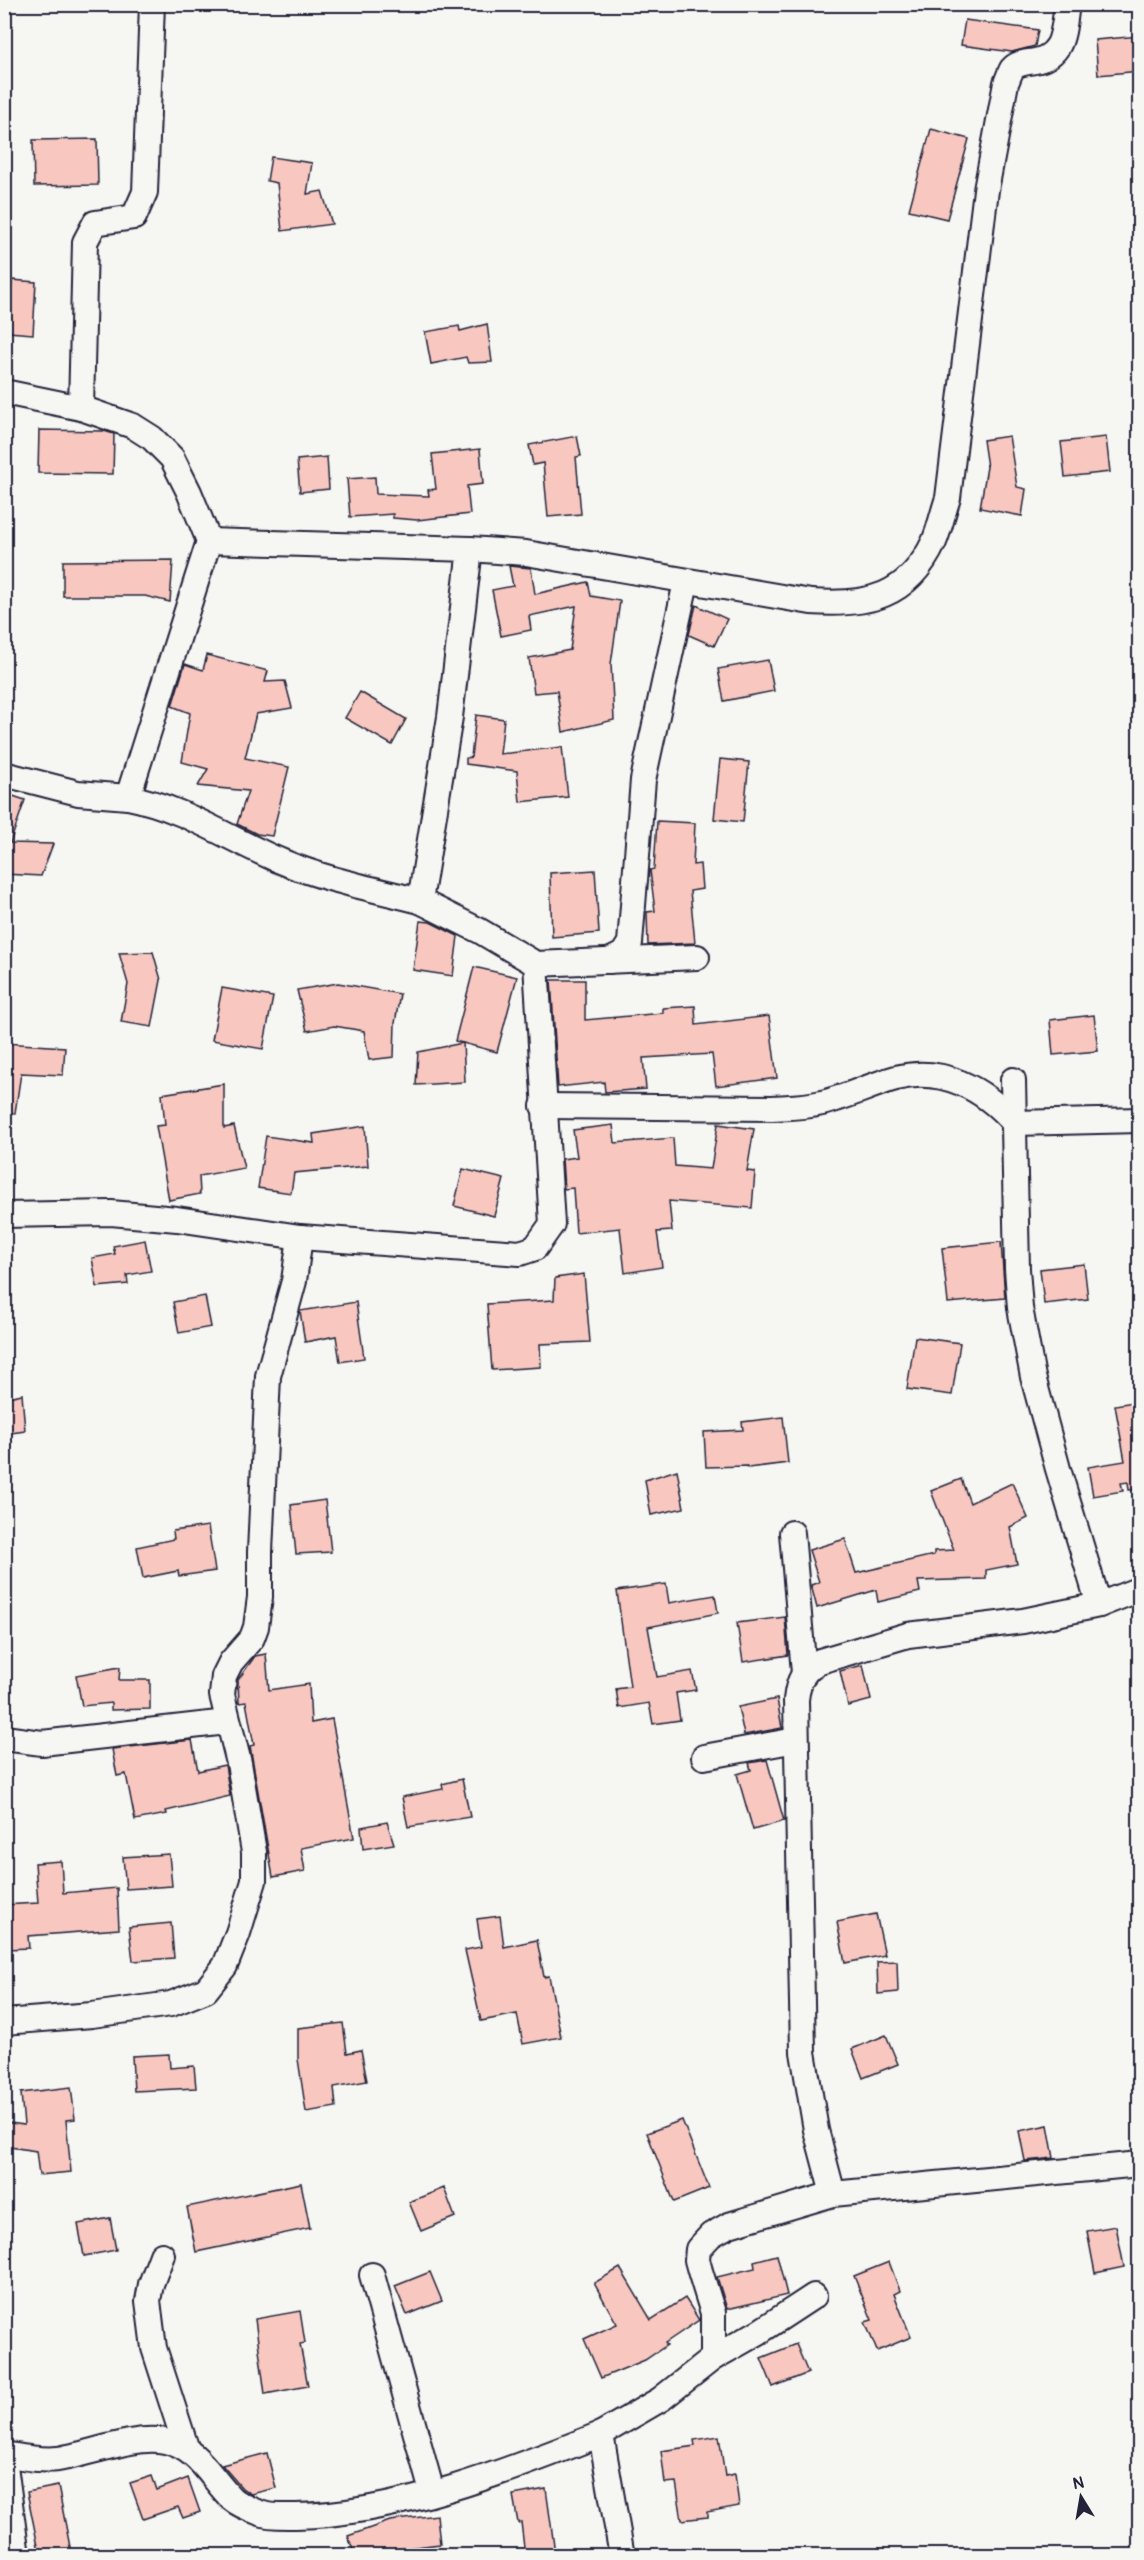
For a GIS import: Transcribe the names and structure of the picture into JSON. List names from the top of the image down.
{
  "north": "top"
}
